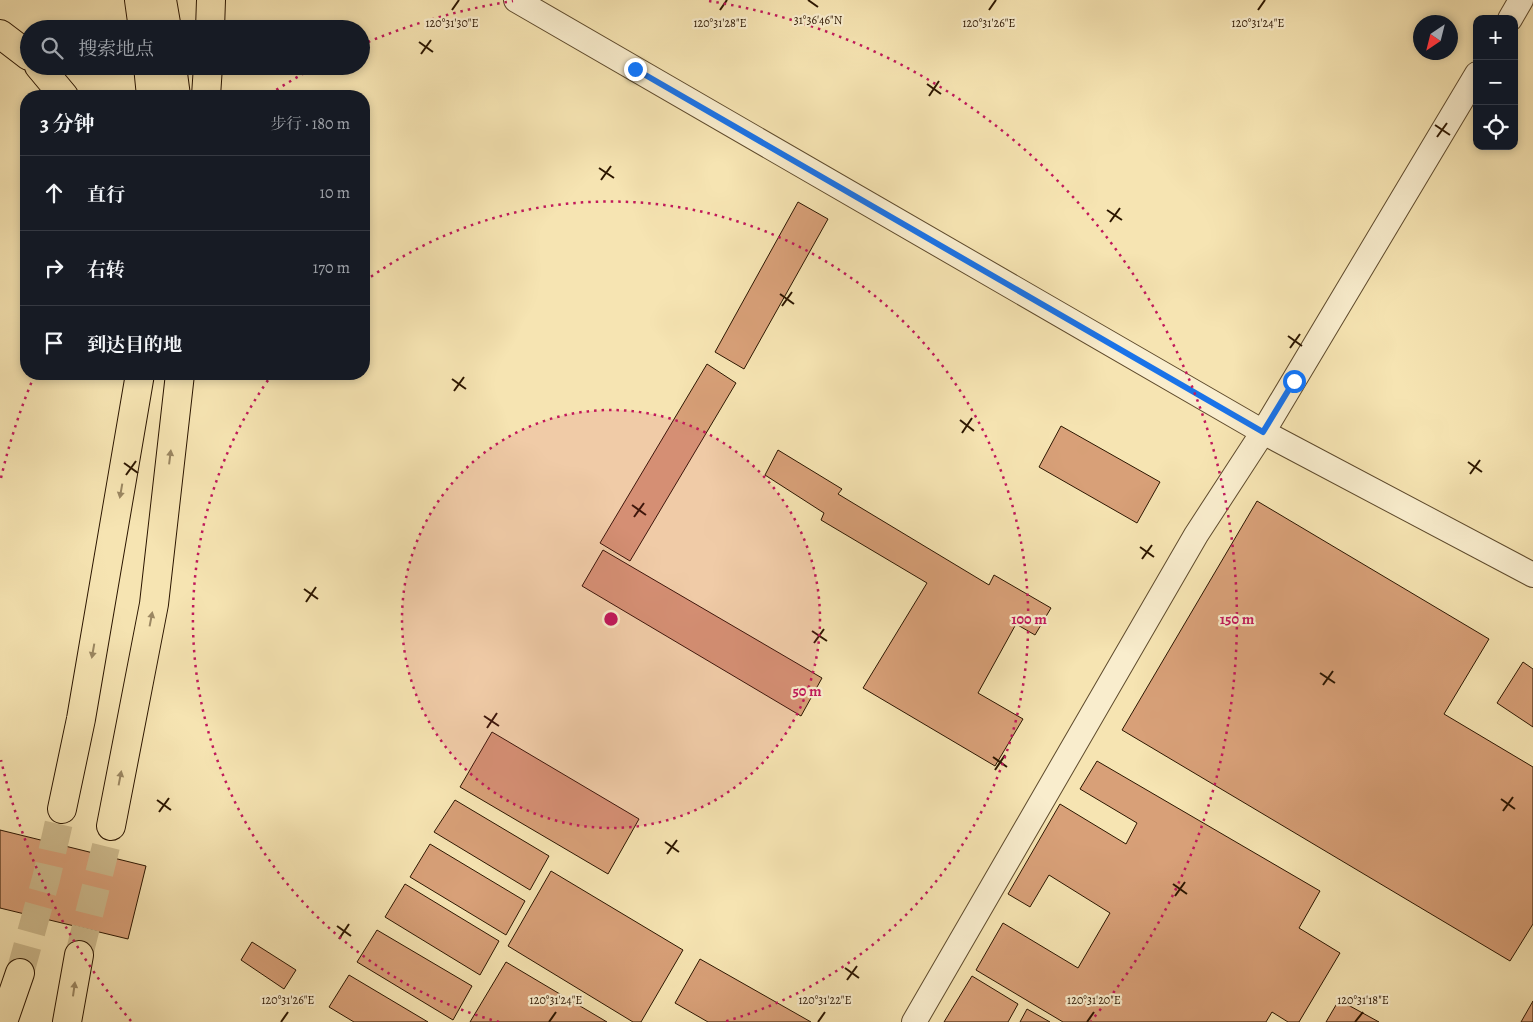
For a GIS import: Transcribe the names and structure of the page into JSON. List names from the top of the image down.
{
  "north": "bottom left",
  "page": {
    "map_buttons": ["+", "−"],
    "search": "搜索地点",
    "heading": ["3 分钟", "步行 · 180 m"],
    "list": [
      ["直行", "10 m"],
      ["右转", "170 m"],
      "到达目的地"
    ]
  },
  "coordinates": [
    "31°36'46\"N",
    "120°31'30\"E",
    "120°31'28\"E",
    "120°31'26\"E",
    "120°31'24\"E",
    "120°31'22\"E",
    "120°31'20\"E",
    "120°31'18\"E"
  ],
  "rings": ["100 m", "150 m", "50 m"]
}
